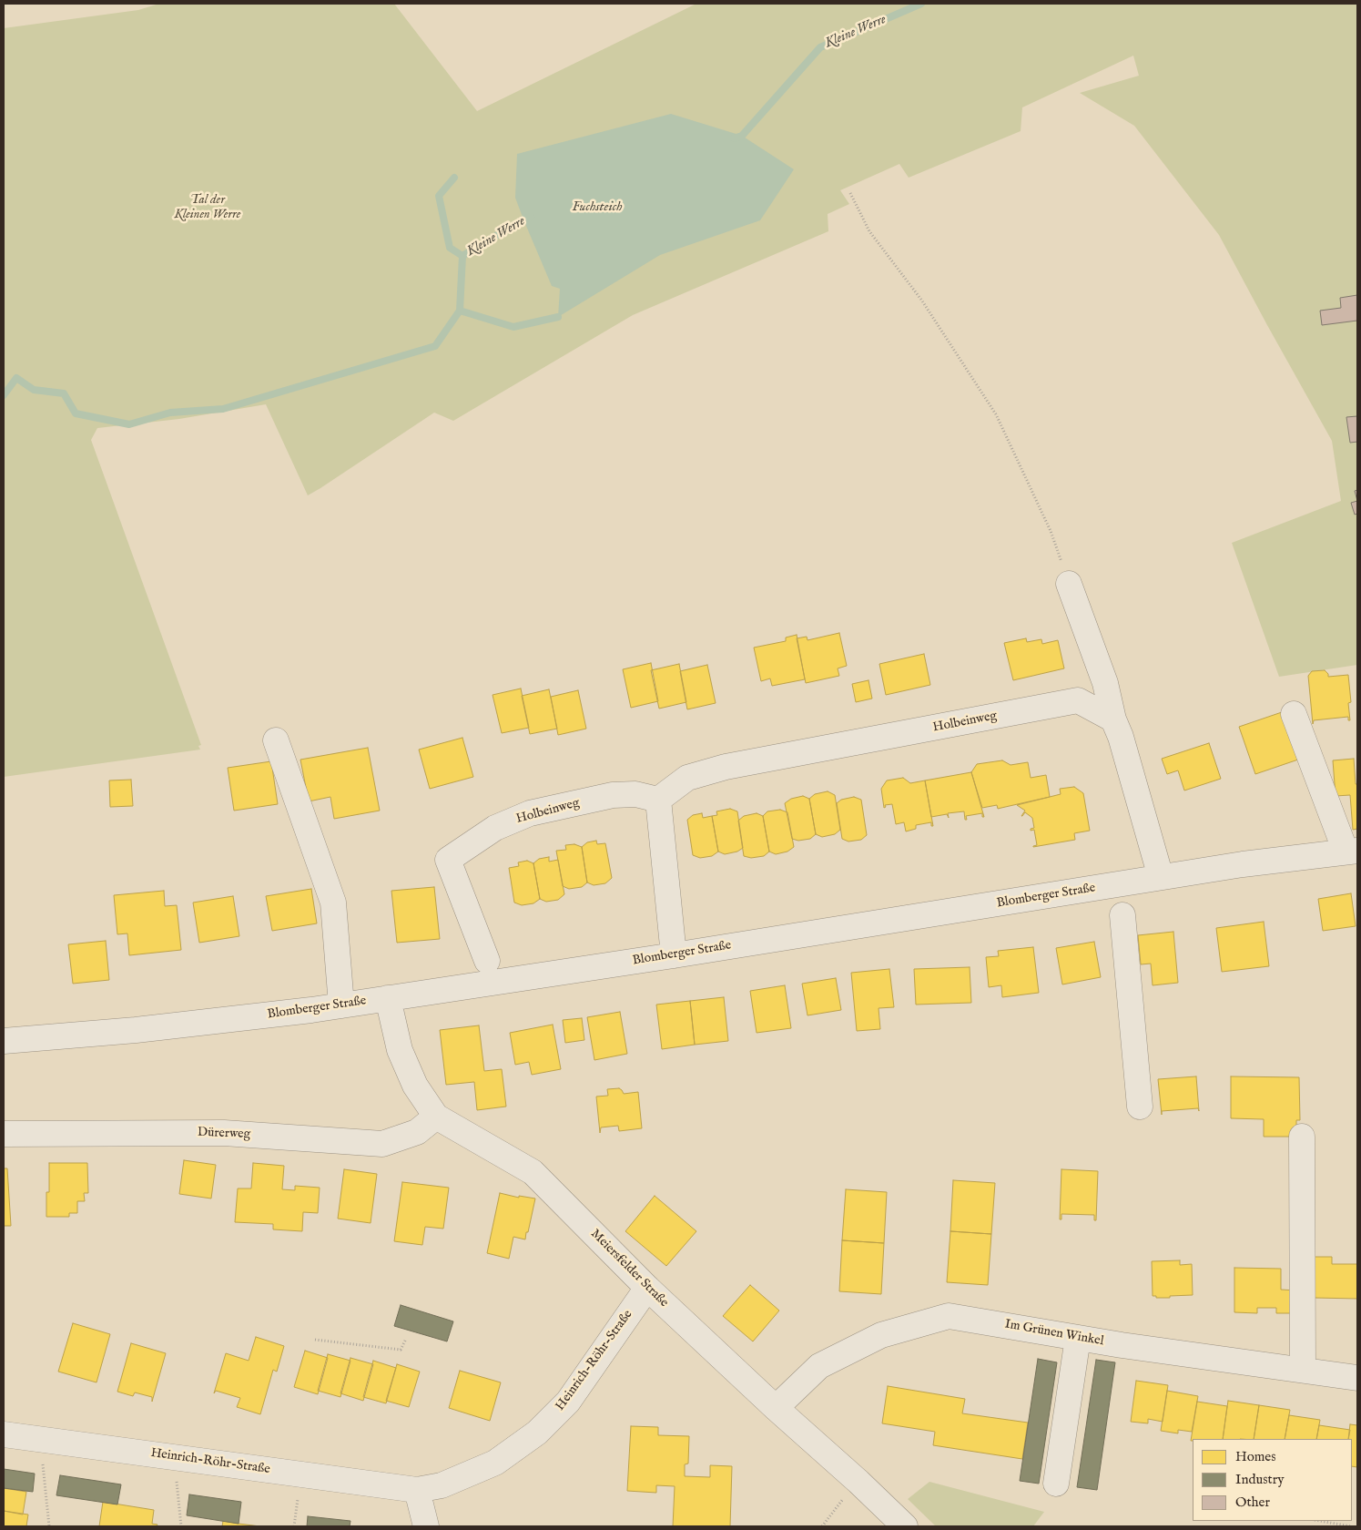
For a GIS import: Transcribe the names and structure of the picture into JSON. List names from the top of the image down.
{
  "streets": {
    "street": [
      "Holbeinweg",
      "Blomberger Straße",
      "Dürerweg",
      "Meiersfelder Straße",
      "Im Grünen Winkel",
      "Heinrich-Röhr-Straße"
    ]
  },
  "crossings": [
    ["Blomberger Straße", "Meiersfelder Straße"],
    ["Dürerweg", "Meiersfelder Straße"],
    ["Meiersfelder Straße", "Im Grünen Winkel"],
    ["Meiersfelder Straße", "Heinrich-Röhr-Straße"]
  ],
  "water": ["Kleine Werre", "Fuchsteich"],
  "parks": ["Tal der Kleinen Werre"],
  "legend": ["Homes", "Industry", "Other"]
}
